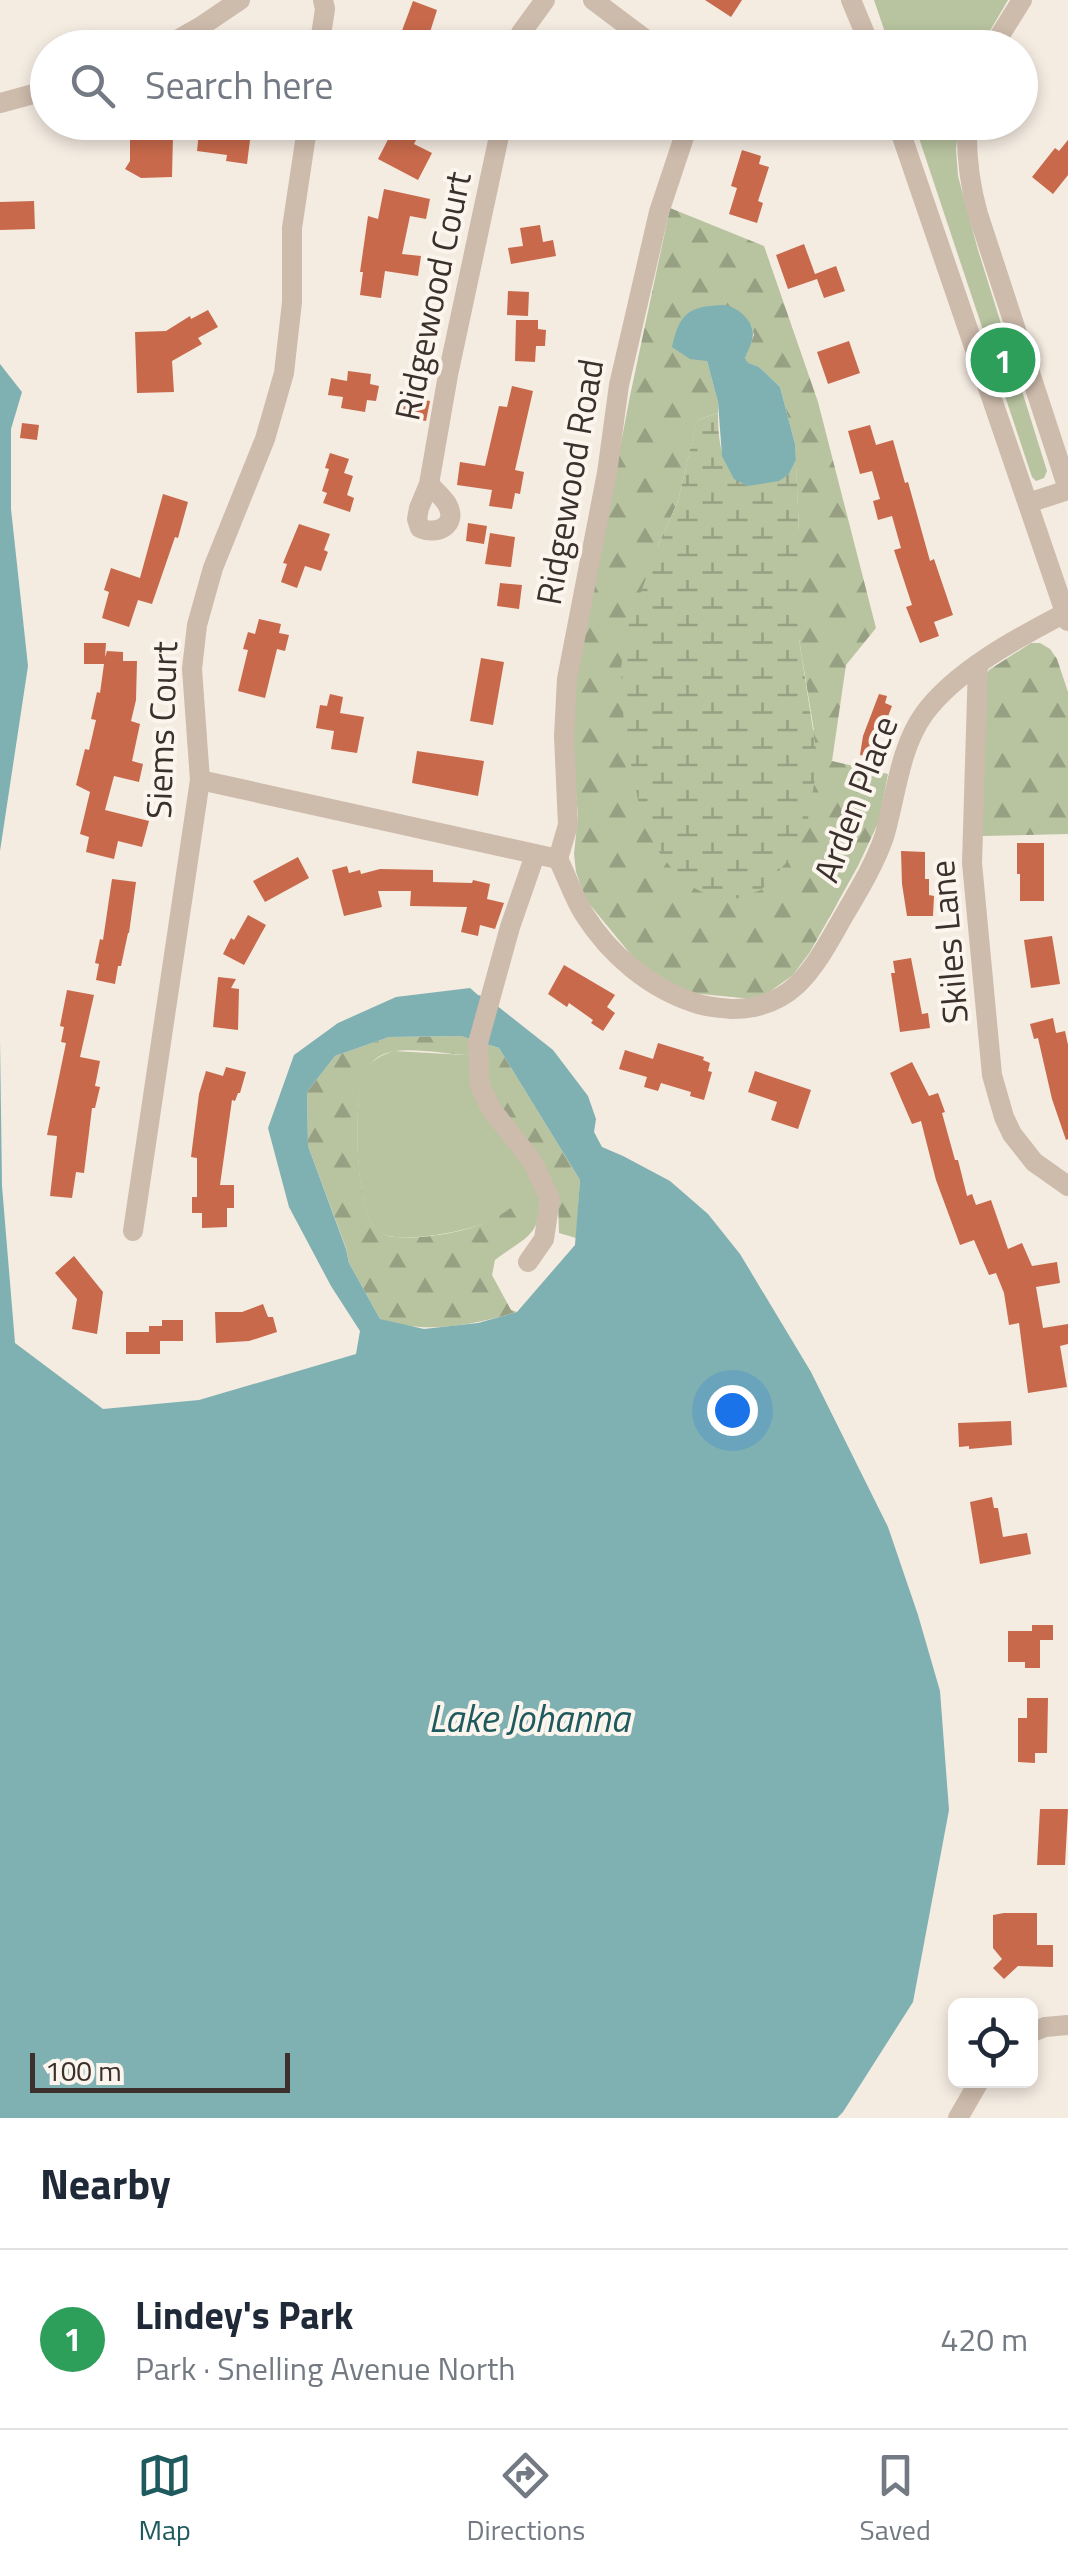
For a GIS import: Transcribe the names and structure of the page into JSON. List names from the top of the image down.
{
  "streets": {
    "street": [
      "Ridgewood Court",
      "Ridgewood Road",
      "Siems Court",
      "Arden Place",
      "Skiles Lane"
    ]
  },
  "crossings": [
    ["Ridgewood Road", "Arden Place"],
    ["Arden Place", "Skiles Lane"]
  ],
  "water": ["Lake Johanna"],
  "scale_bar": "100 m",
  "page": {
    "search": "Search here",
    "pins": "1",
    "scale": "100 m",
    "heading": "Nearby",
    "list": [
      {
        "mark": "1",
        "name": "Lindey's Park",
        "note": "Park · Snelling Avenue North",
        "value": "420 m"
      }
    ],
    "nav": ["Map", "Directions", "Saved"]
  }
}
